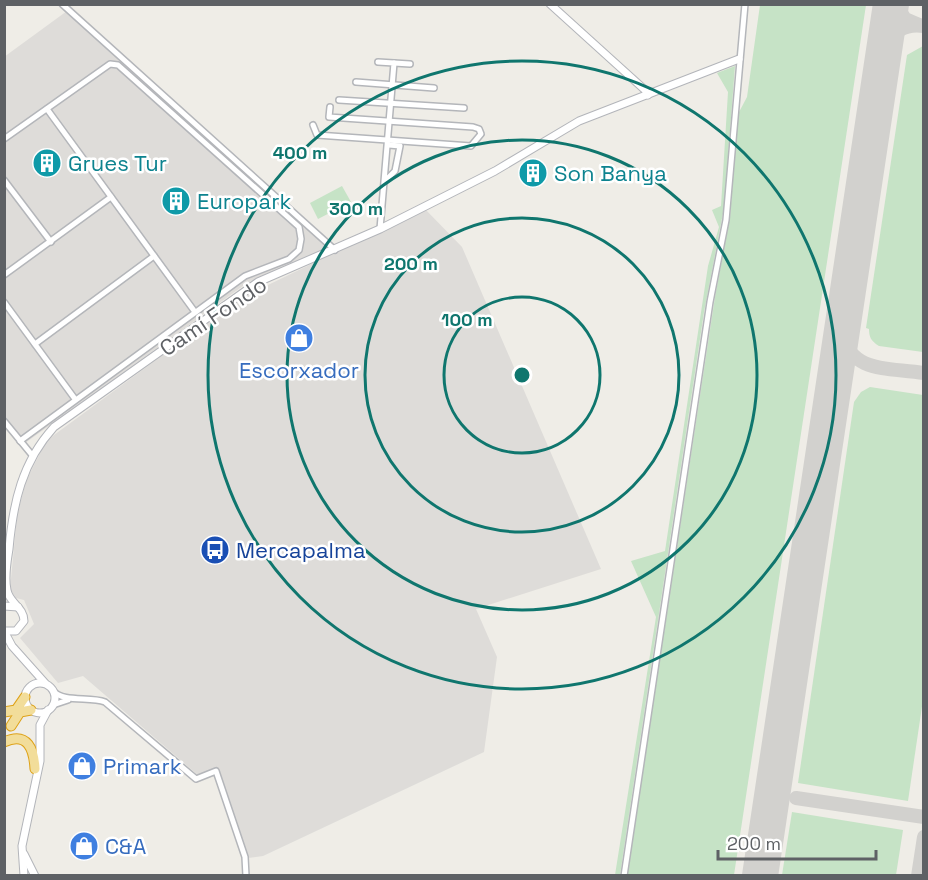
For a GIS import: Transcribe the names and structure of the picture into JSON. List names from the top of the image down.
{
  "streets": {
    "street": ["Camí Fondo"]
  },
  "places": {
    "building": ["Grues Tur", "Son Banya", "Europark"],
    "shop": ["Escorxador", "Primark", "C&A"],
    "bus stop": ["Mercapalma"]
  },
  "scale_bar": "200 m",
  "rings": [
    "400 m",
    "300 m",
    "200 m",
    "100 m"
  ]
}
